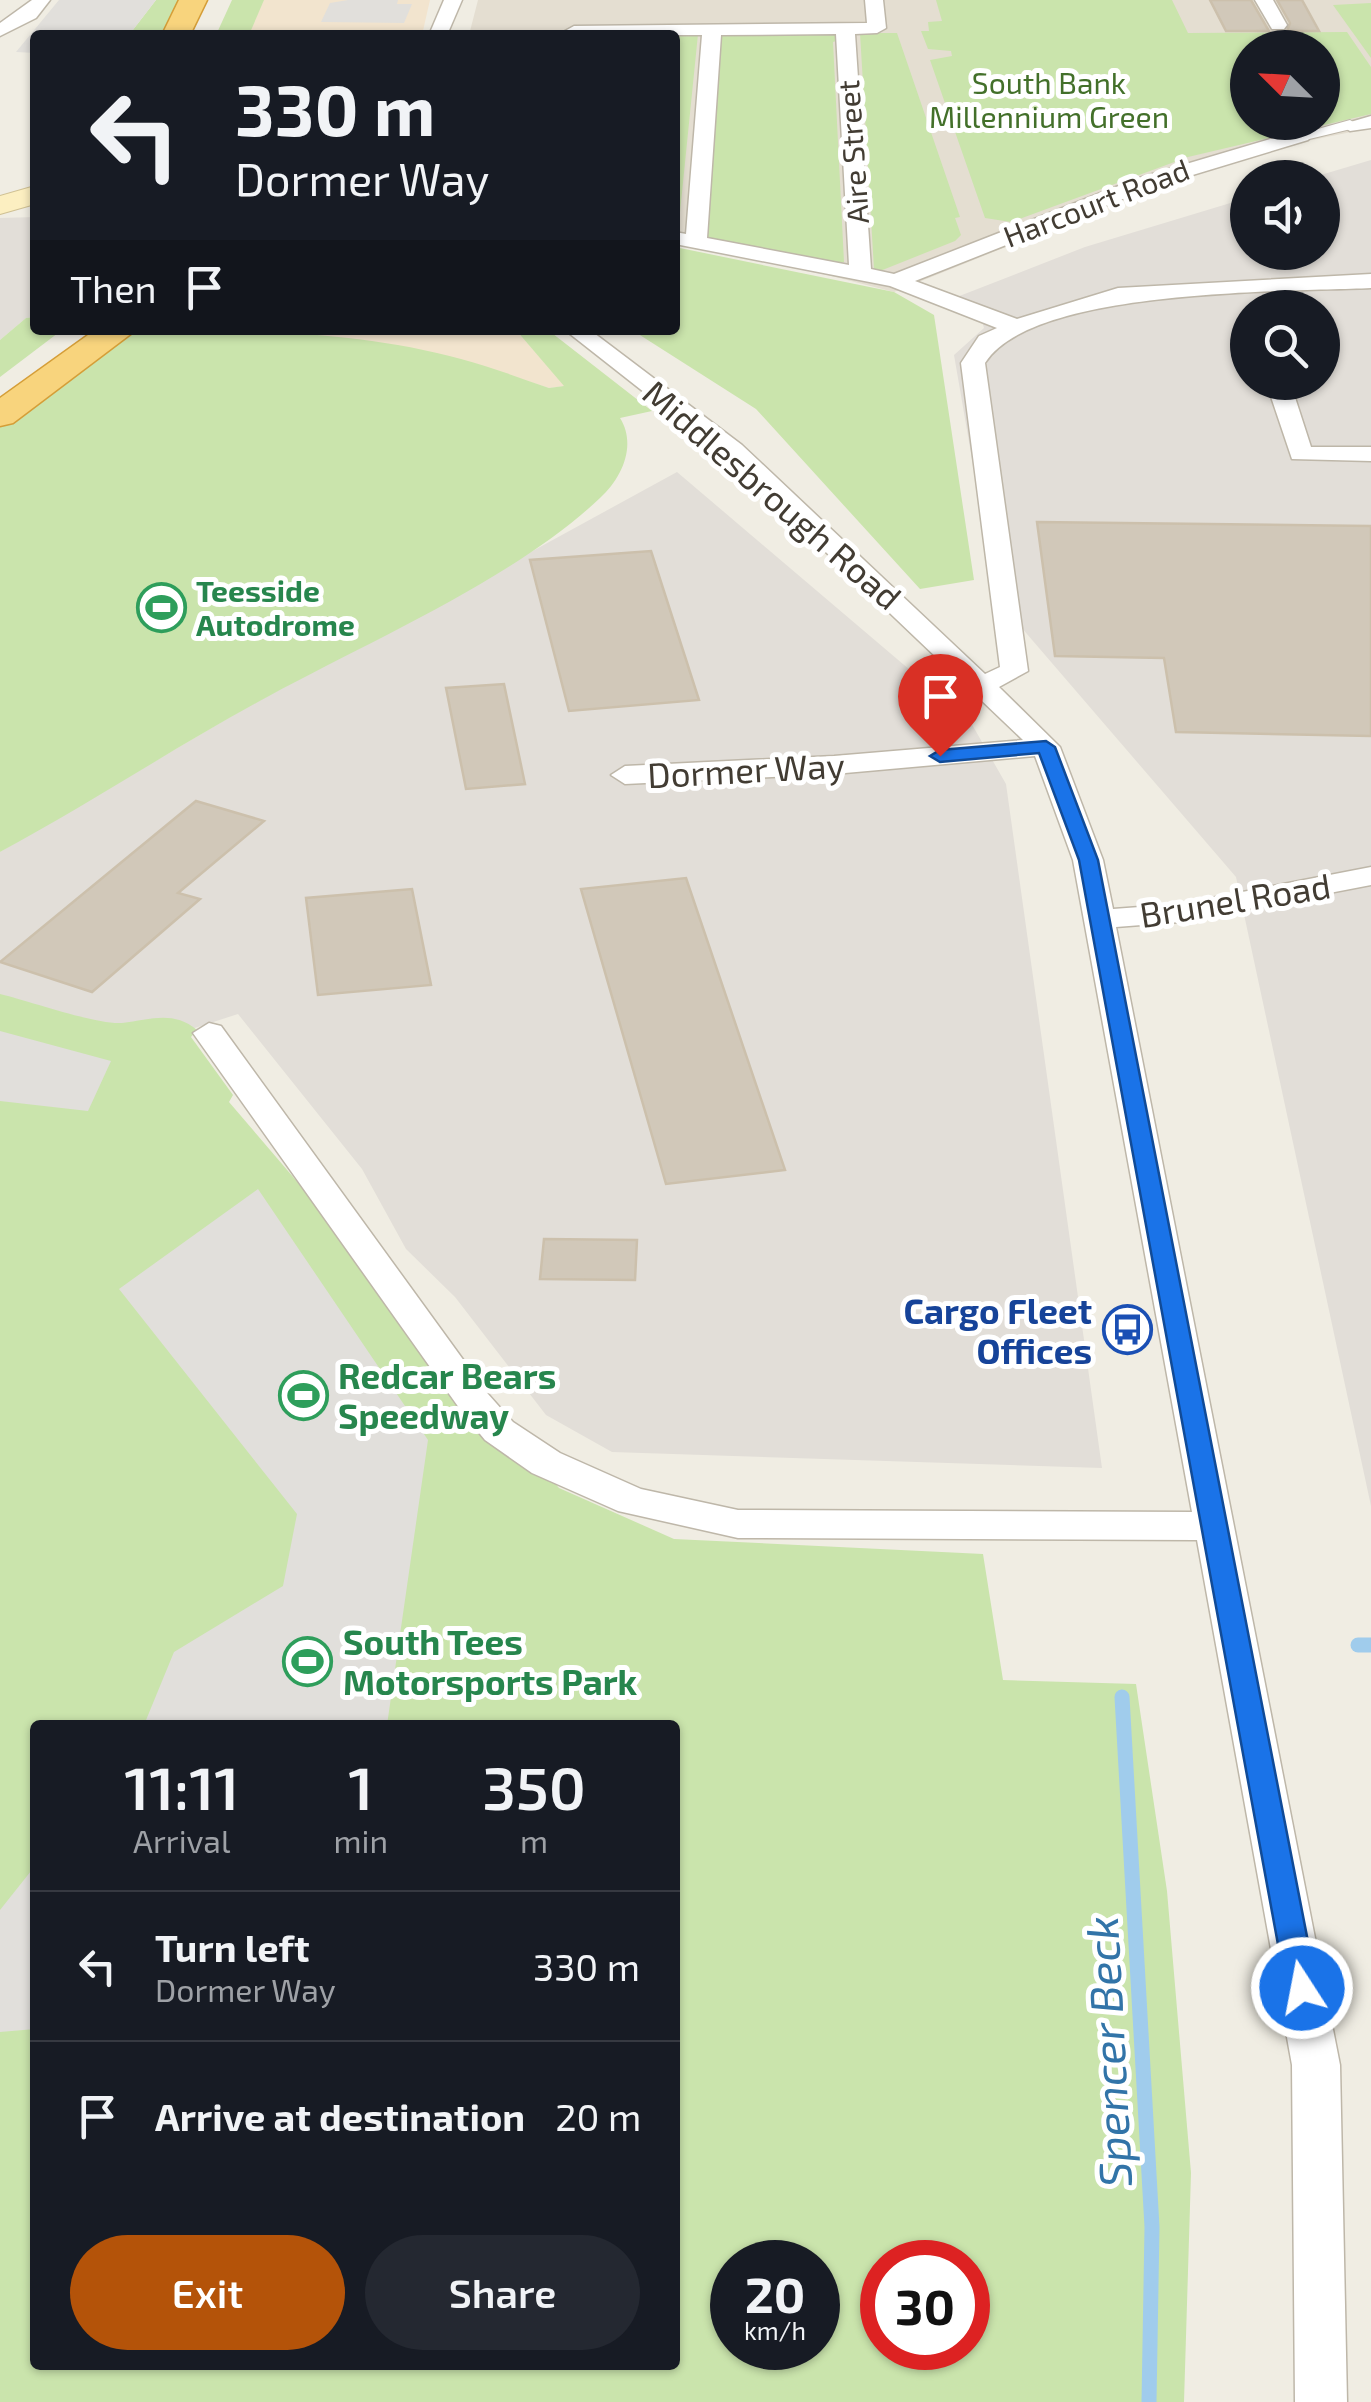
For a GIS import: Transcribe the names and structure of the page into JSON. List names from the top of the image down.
{
  "streets": {
    "street": [
      "Aire Street",
      "Harcourt Road",
      "Middlesbrough Road",
      "Dormer Way",
      "Brunel Road"
    ]
  },
  "crossings": [
    ["Middlesbrough Road", "Dormer Way"],
    ["Middlesbrough Road", "Brunel Road"]
  ],
  "water": ["Spencer Beck"],
  "parks": ["South Bank Millennium Green"],
  "places": {
    "sports": ["Teesside Autodrome", "Redcar Bears Speedway", "South Tees Motorsports Park"],
    "bus stop": ["Cargo Fleet Offices"]
  },
  "north": "top left",
  "page": {
    "turn": ["330 m", "Dormer Way"],
    "then": "Then",
    "eta": [
      "11:11",
      "Arrival",
      "1",
      "min",
      "350",
      "m"
    ],
    "list": [
      {
        "name": "Turn left",
        "note": "Dormer Way",
        "value": "330 m"
      },
      {
        "name": "Arrive at destination",
        "value": "20 m"
      }
    ],
    "buttons": ["Exit", "Share"],
    "speed": "20 km/h",
    "limit": "30"
  }
}
